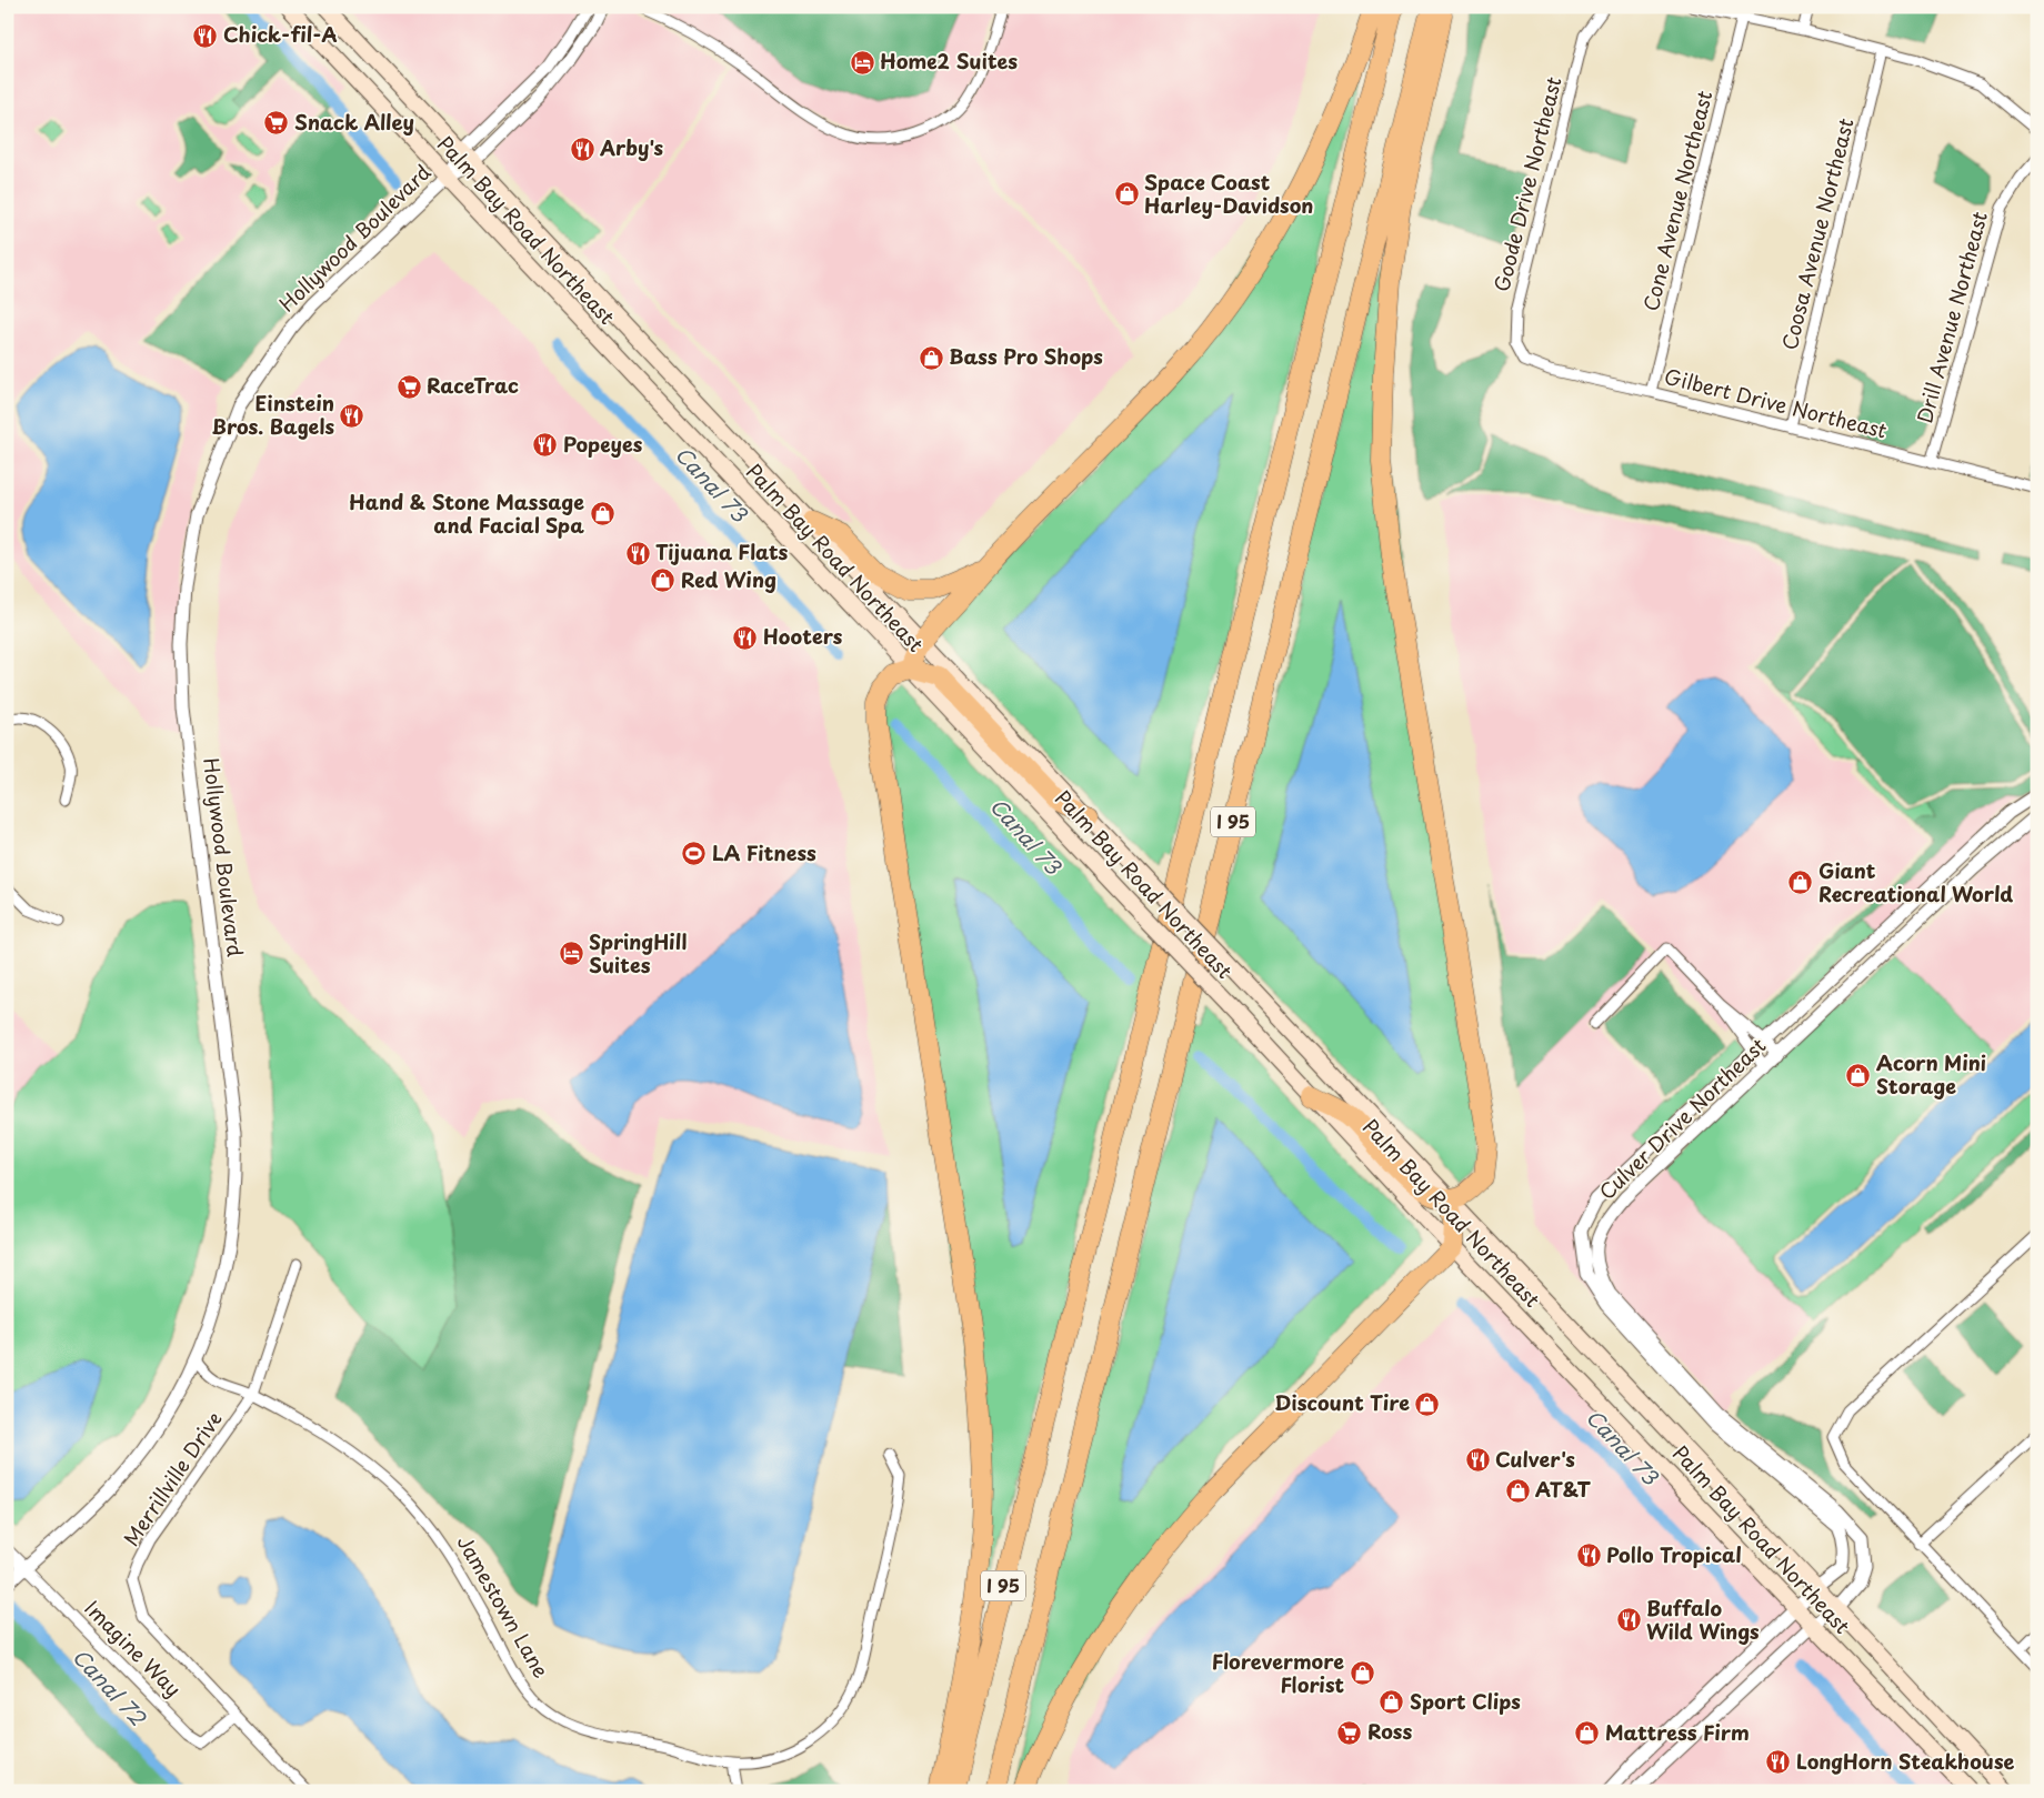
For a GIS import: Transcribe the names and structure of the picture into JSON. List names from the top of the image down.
{
  "streets": {
    "highway": ["I 95"],
    "main road": ["Palm Bay Road Northeast"],
    "street": [
      "Goode Drive Northeast",
      "Cone Avenue Northeast",
      "Coosa Avenue Northeast",
      "Hollywood Boulevard",
      "Drill Avenue Northeast",
      "Gilbert Drive Northeast",
      "Culver Drive Northeast",
      "Merrillville Drive",
      "Jamestown Lane",
      "Imagine Way"
    ]
  },
  "crossings": [
    ["Goode Drive Northeast", "Gilbert Drive Northeast"],
    ["Cone Avenue Northeast", "Gilbert Drive Northeast"],
    ["Palm Bay Road Northeast", "Hollywood Boulevard"],
    ["Palm Bay Road Northeast", "Culver Drive Northeast"],
    ["Coosa Avenue Northeast", "Gilbert Drive Northeast"],
    ["Hollywood Boulevard", "Jamestown Lane"],
    ["Hollywood Boulevard", "Imagine Way"],
    ["Drill Avenue Northeast", "Gilbert Drive Northeast"],
    ["Merrillville Drive", "Jamestown Lane"],
    ["Merrillville Drive", "Imagine Way"]
  ],
  "water": ["Canal 73", "Canal 72"],
  "places": {
    "restaurant": [
      "Chick-fil-A",
      "Arby's",
      "Einstein Bros. Bagels",
      "Popeyes",
      "Tijuana Flats",
      "Hooters",
      "Culver's",
      "Pollo Tropical",
      "Buffalo Wild Wings",
      "LongHorn Steakhouse"
    ],
    "hotel": ["Home2 Suites", "SpringHill Suites"],
    "supermarket": ["Snack Alley", "RaceTrac", "Ross"],
    "shop": [
      "Space Coast Harley-Davidson",
      "Bass Pro Shops",
      "Hand & Stone Massage and Facial Spa",
      "Red Wing",
      "Giant Recreational World",
      "Acorn Mini Storage",
      "Discount Tire",
      "AT&T",
      "Florevermore Florist",
      "Sport Clips",
      "Mattress Firm"
    ],
    "sports": ["LA Fitness"]
  }
}
